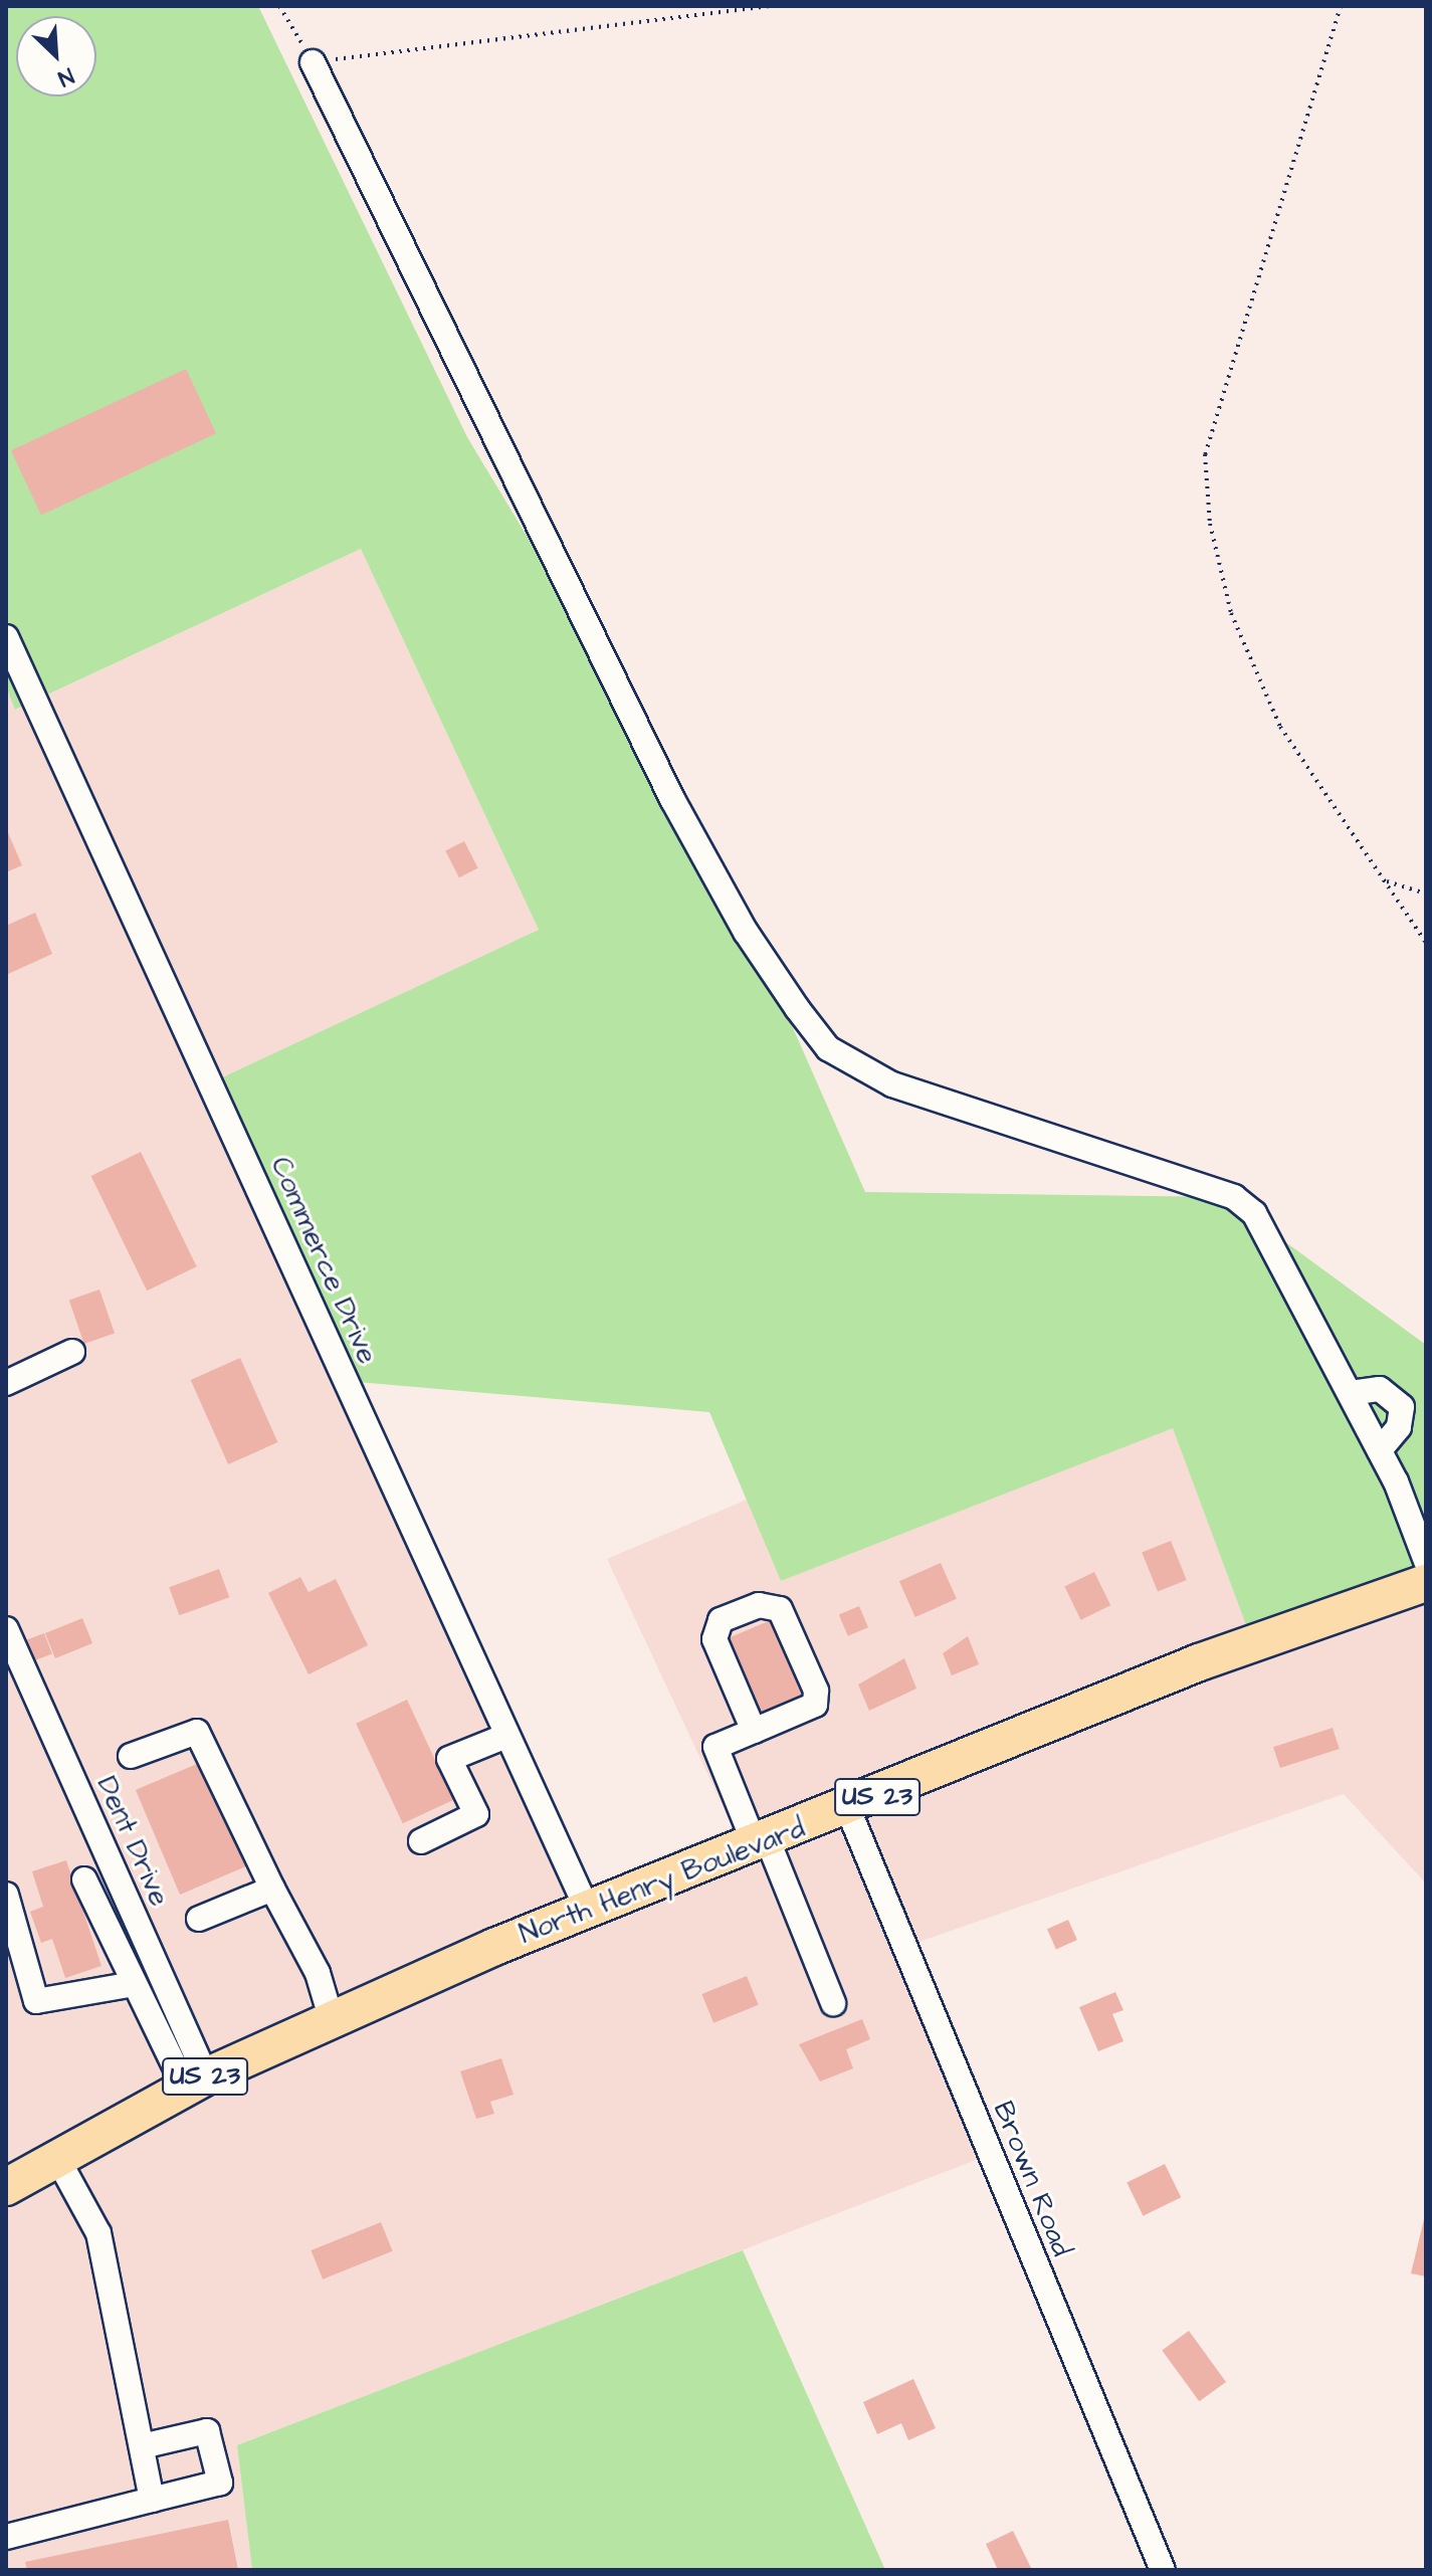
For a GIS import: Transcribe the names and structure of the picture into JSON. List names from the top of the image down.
{
  "streets": {
    "highway": ["US 23", "North Henry Boulevard"],
    "street": ["Commerce Drive", "Dent Drive", "Brown Road"]
  },
  "crossings": [
    ["Commerce Drive", "North Henry Boulevard"],
    ["Dent Drive", "North Henry Boulevard"],
    ["North Henry Boulevard", "Brown Road"]
  ],
  "north": "bottom right"
}
